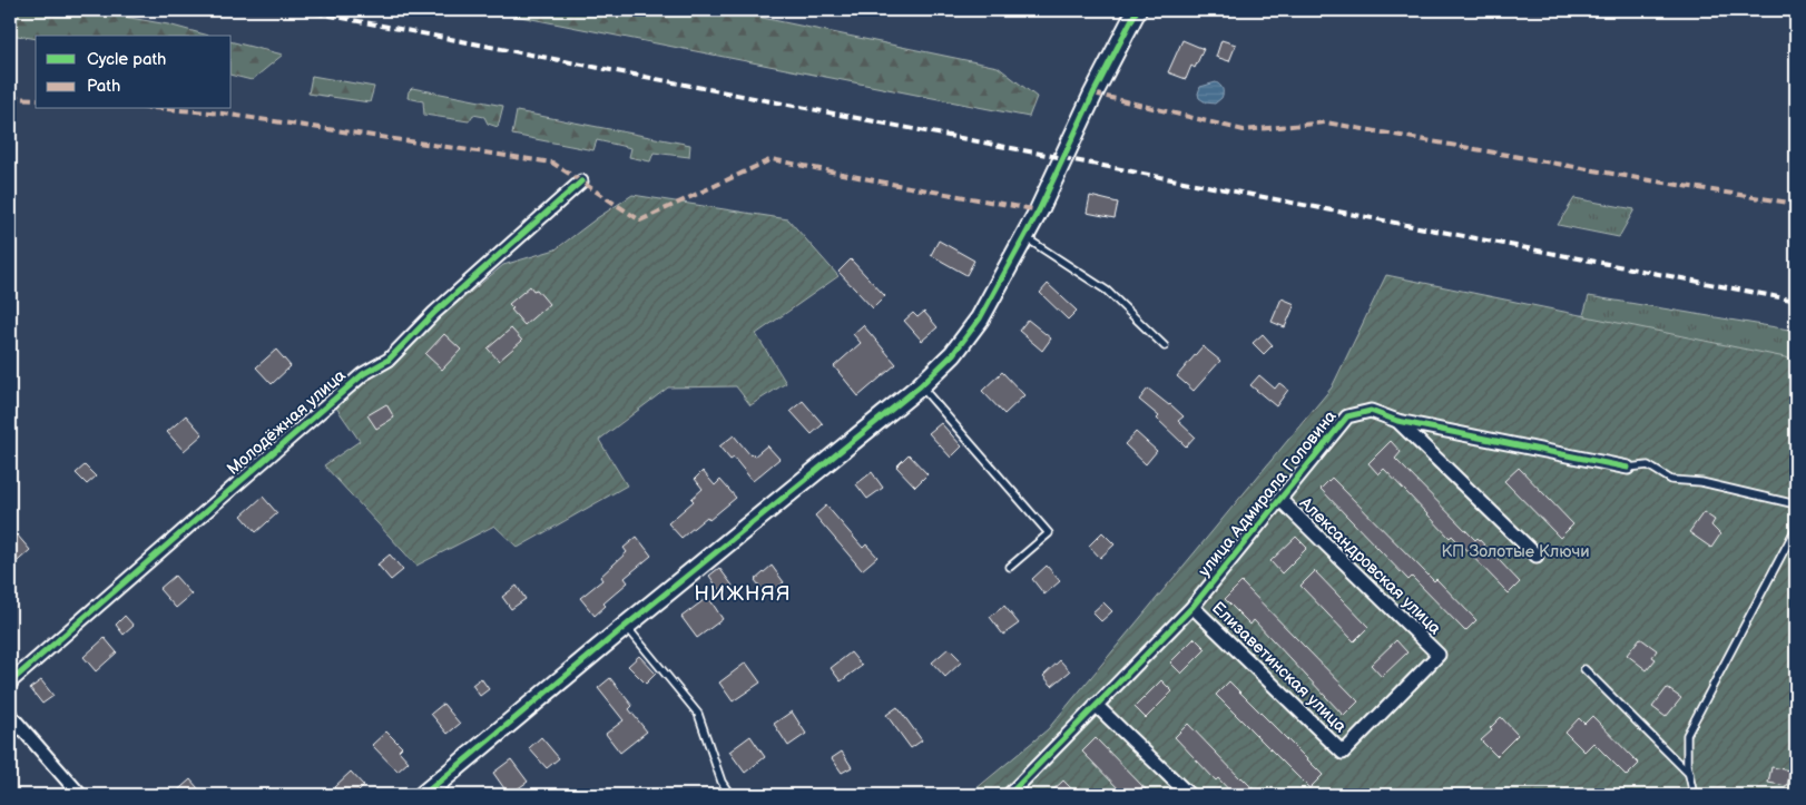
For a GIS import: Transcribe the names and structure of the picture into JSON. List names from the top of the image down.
{
  "streets": {
    "street": [
      "Молодёжная улица",
      "улица Адмирала Головина",
      "Александровская улица",
      "Елизаветинская улица"
    ]
  },
  "crossings": [
    ["улица Адмирала Головина", "Александровская улица"],
    ["улица Адмирала Головина", "Елизаветинская улица"],
    ["Александровская улица", "Елизаветинская улица"]
  ],
  "districts": ["НИЖНЯЯ"],
  "parks": ["КП Золотые Ключи"],
  "legend": ["Cycle path", "Path"]
}
